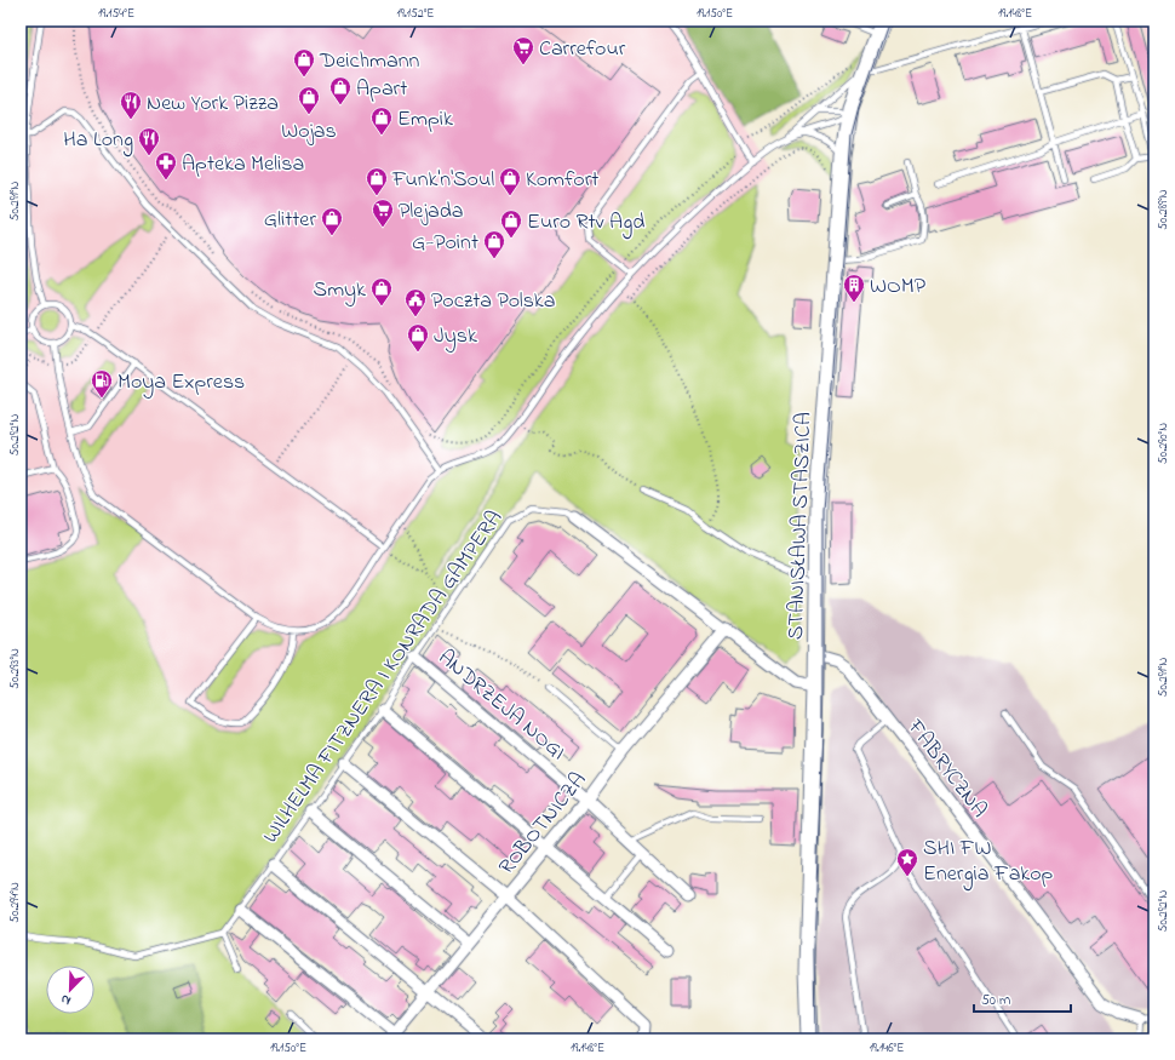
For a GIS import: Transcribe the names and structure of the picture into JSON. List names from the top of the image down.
{
  "streets": {
    "street": [
      "STANISŁAWA STASZICA",
      "WILHELMA FITZNERA I KONRADA GAMPERA",
      "ANDRZEJA NOGI",
      "FABRYCZNA",
      "ROBOTNICZA"
    ]
  },
  "crossings": [
    ["STANISŁAWA STASZICA", "WILHELMA FITZNERA I KONRADA GAMPERA"],
    ["STANISŁAWA STASZICA", "FABRYCZNA"],
    ["WILHELMA FITZNERA I KONRADA GAMPERA", "ANDRZEJA NOGI"],
    ["WILHELMA FITZNERA I KONRADA GAMPERA", "ROBOTNICZA"],
    ["ANDRZEJA NOGI", "ROBOTNICZA"]
  ],
  "places": {
    "supermarket": ["Carrefour", "Plejada"],
    "shop": [
      "Deichmann",
      "Apart",
      "Wojas",
      "Empik",
      "Funk'n'Soul",
      "Komfort",
      "Glitter",
      "Euro Rtv Agd",
      "G-Point",
      "Smyk",
      "Jysk"
    ],
    "restaurant": ["New York Pizza", "Ha Long"],
    "pharmacy": ["Apteka Melisa"],
    "building": ["WOMP"],
    "public building": ["Poczta Polska"],
    "fuel station": ["Moya Express"],
    "place": ["SHI FW Energia Fakop"]
  },
  "scale_bar": "50 m",
  "north": "bottom left",
  "coordinates": [
    "19.154°E",
    "19.152°E",
    "19.150°E",
    "19.148°E",
    "50.291°N",
    "50.289°N",
    "50.292°N",
    "50.290°N",
    "50.293°N",
    "50.294°N",
    "19.146°E"
  ]
}
